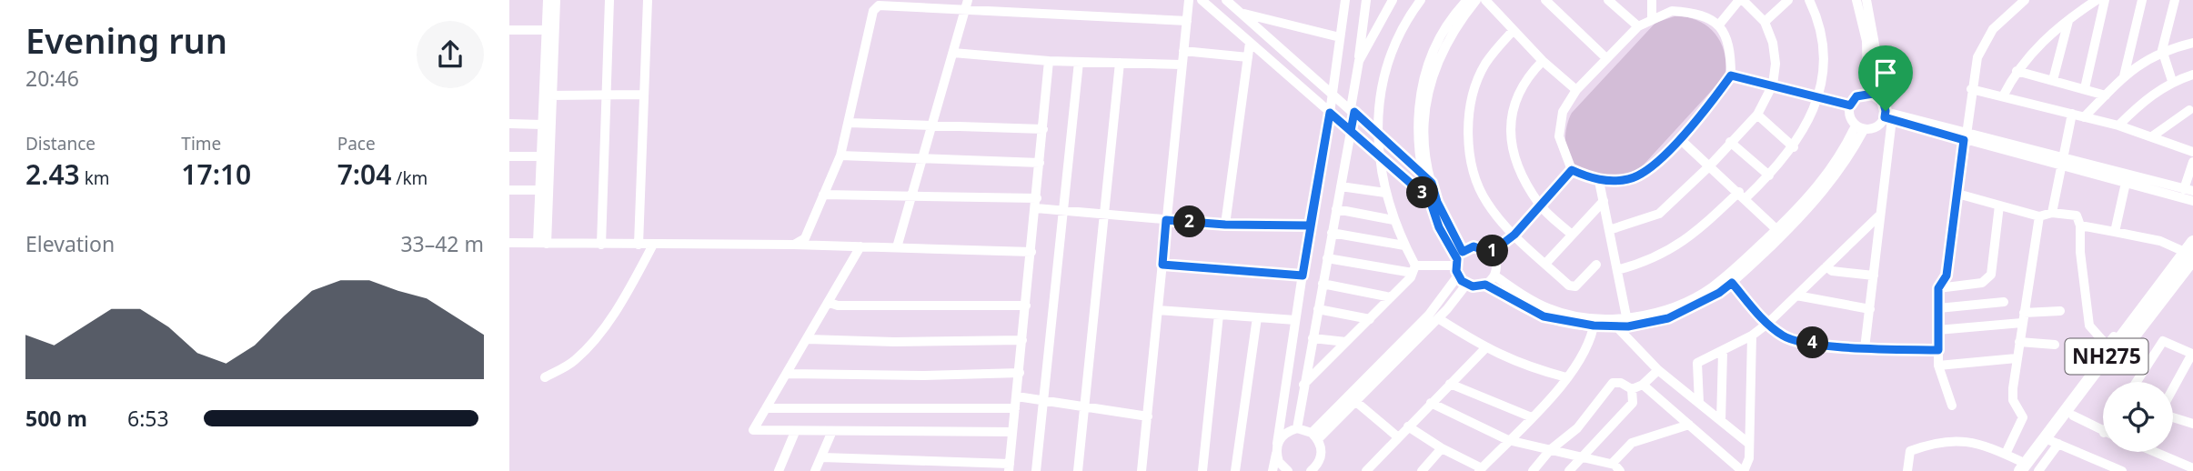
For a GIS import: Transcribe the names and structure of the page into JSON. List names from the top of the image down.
{
  "streets": {
    "highway": ["NH275"]
  },
  "page": {
    "heading": ["Evening run", "20:46"],
    "stats": [
      ["Distance", "2.43 km"],
      ["Time", "17:10"],
      ["Pace", "7:04 /km"]
    ],
    "pins": [
      "3",
      "2",
      "1",
      "4"
    ],
    "chart": ["Elevation", "33–42 m"],
    "list": [
      {
        "name": "500 m",
        "note": "6:53"
      }
    ]
  }
}
